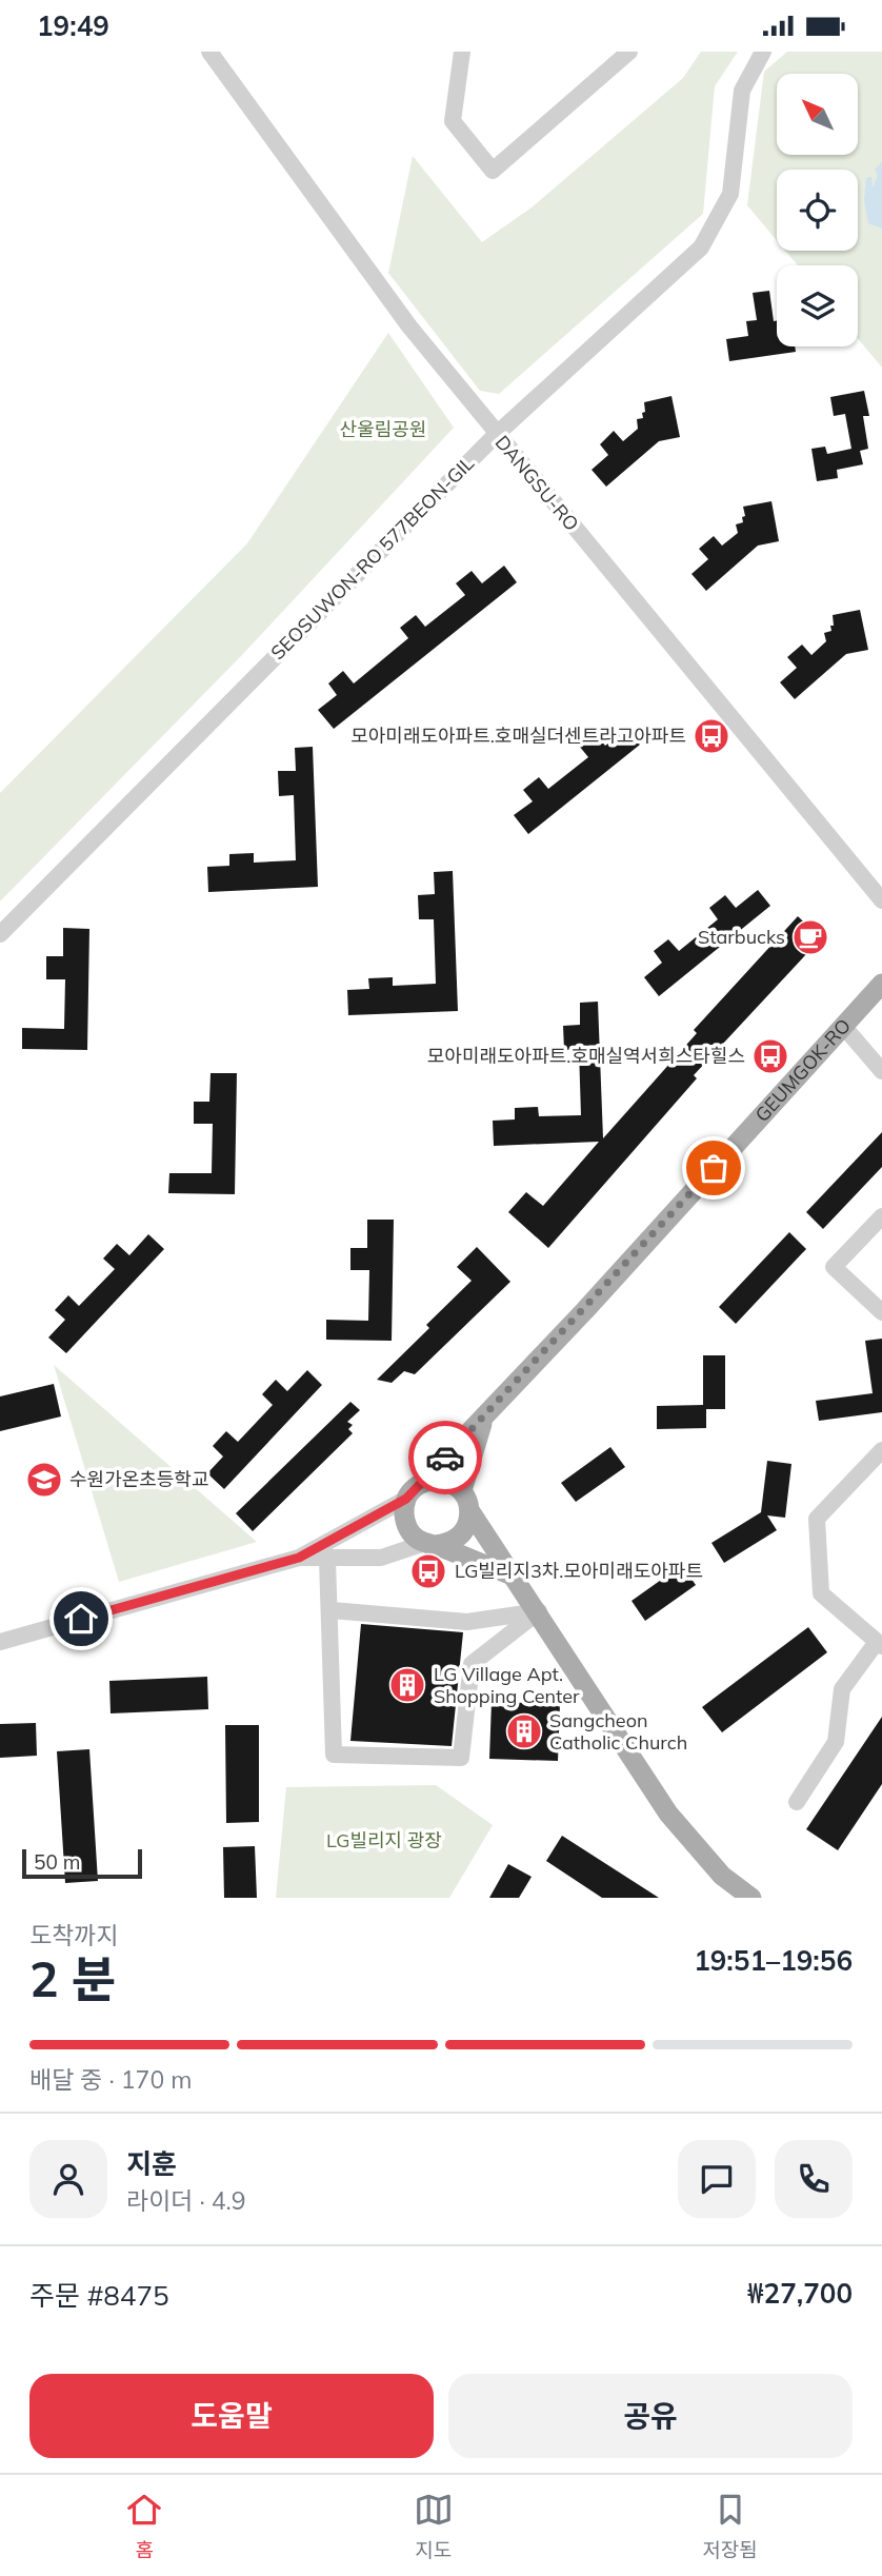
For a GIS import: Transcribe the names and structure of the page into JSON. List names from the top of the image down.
{
  "streets": {
    "main road": ["GEUMGOK-RO"],
    "street": ["DANGSU-RO", "SEOSUWON-RO 577BEON-GIL"]
  },
  "crossings": [
    ["DANGSU-RO", "SEOSUWON-RO 577BEON-GIL"]
  ],
  "parks": ["산울림공원", "LG빌리지 광장"],
  "places": {
    "bus stop": ["모아미래도아파트.호매실더센트라고아파트", "모아미래도아파트.호매실역서희스타힐스", "LG빌리지3차.모아미래도아파트"],
    "cafe": ["Starbucks"],
    "school or university": ["수원가온초등학교"],
    "building": ["LG Village Apt. Shopping Center", "Sangcheon Catholic Church"]
  },
  "scale_bar": "50 m",
  "north": "top left",
  "page": {
    "status": "19:49",
    "scale": "50 m",
    "heading": ["2 분", "도착까지", "19:51–19:56"],
    "panel": [
      "지훈",
      "라이더 · 4.9",
      "주문 #8475",
      "₩27,700"
    ],
    "bar": "배달 중 · 170 m",
    "buttons": ["도움말", "공유"],
    "tabs": ["홈", "지도", "저장됨"]
  }
}
